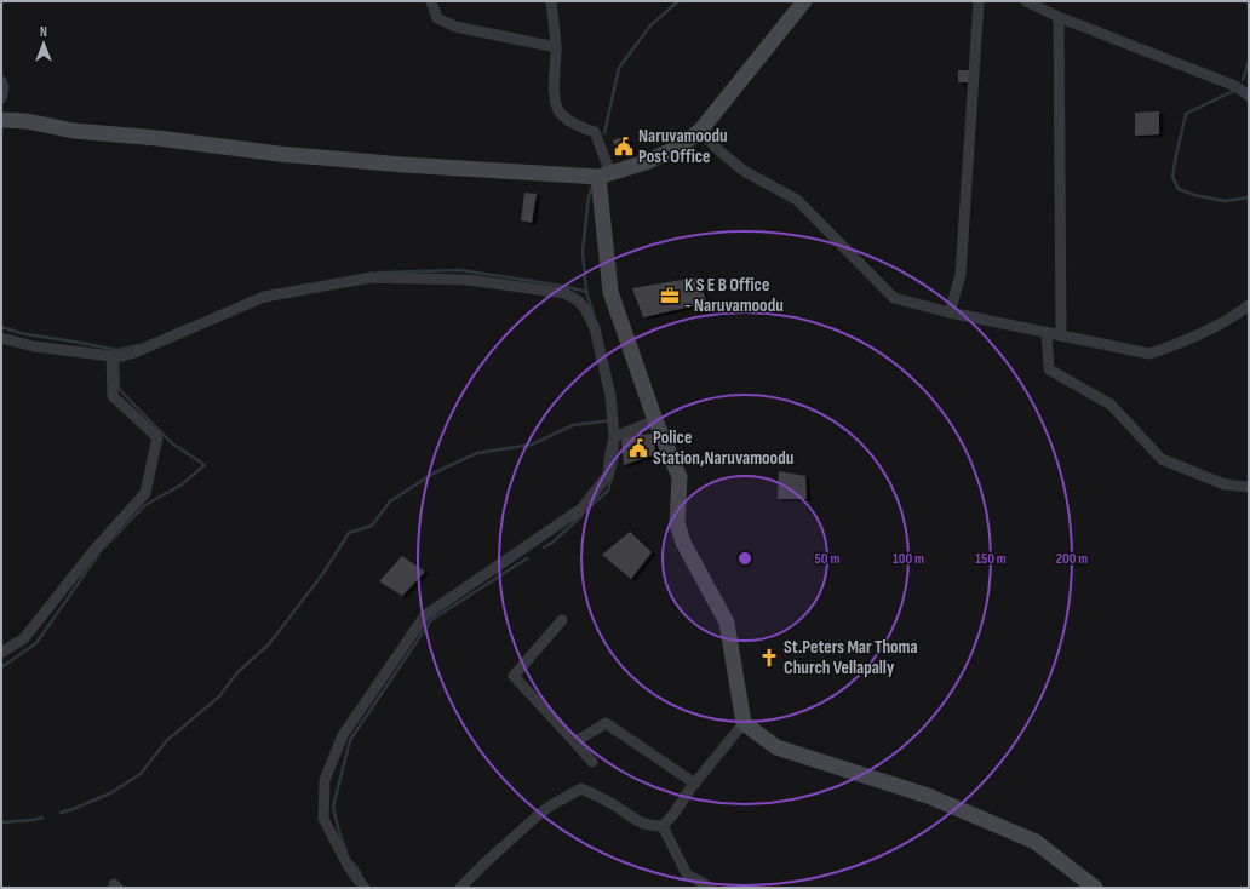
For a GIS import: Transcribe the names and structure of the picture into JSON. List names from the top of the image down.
{
  "places": {
    "public building": ["Naruvamoodu Post Office", "Police Station,Naruvamoodu"],
    "office": ["K S E B Office - Naruvamoodu"],
    "church": ["St.Peters Mar Thoma Church Vellapally"]
  },
  "north": "top",
  "rings": [
    "50 m",
    "100 m",
    "150 m",
    "200 m"
  ]
}
